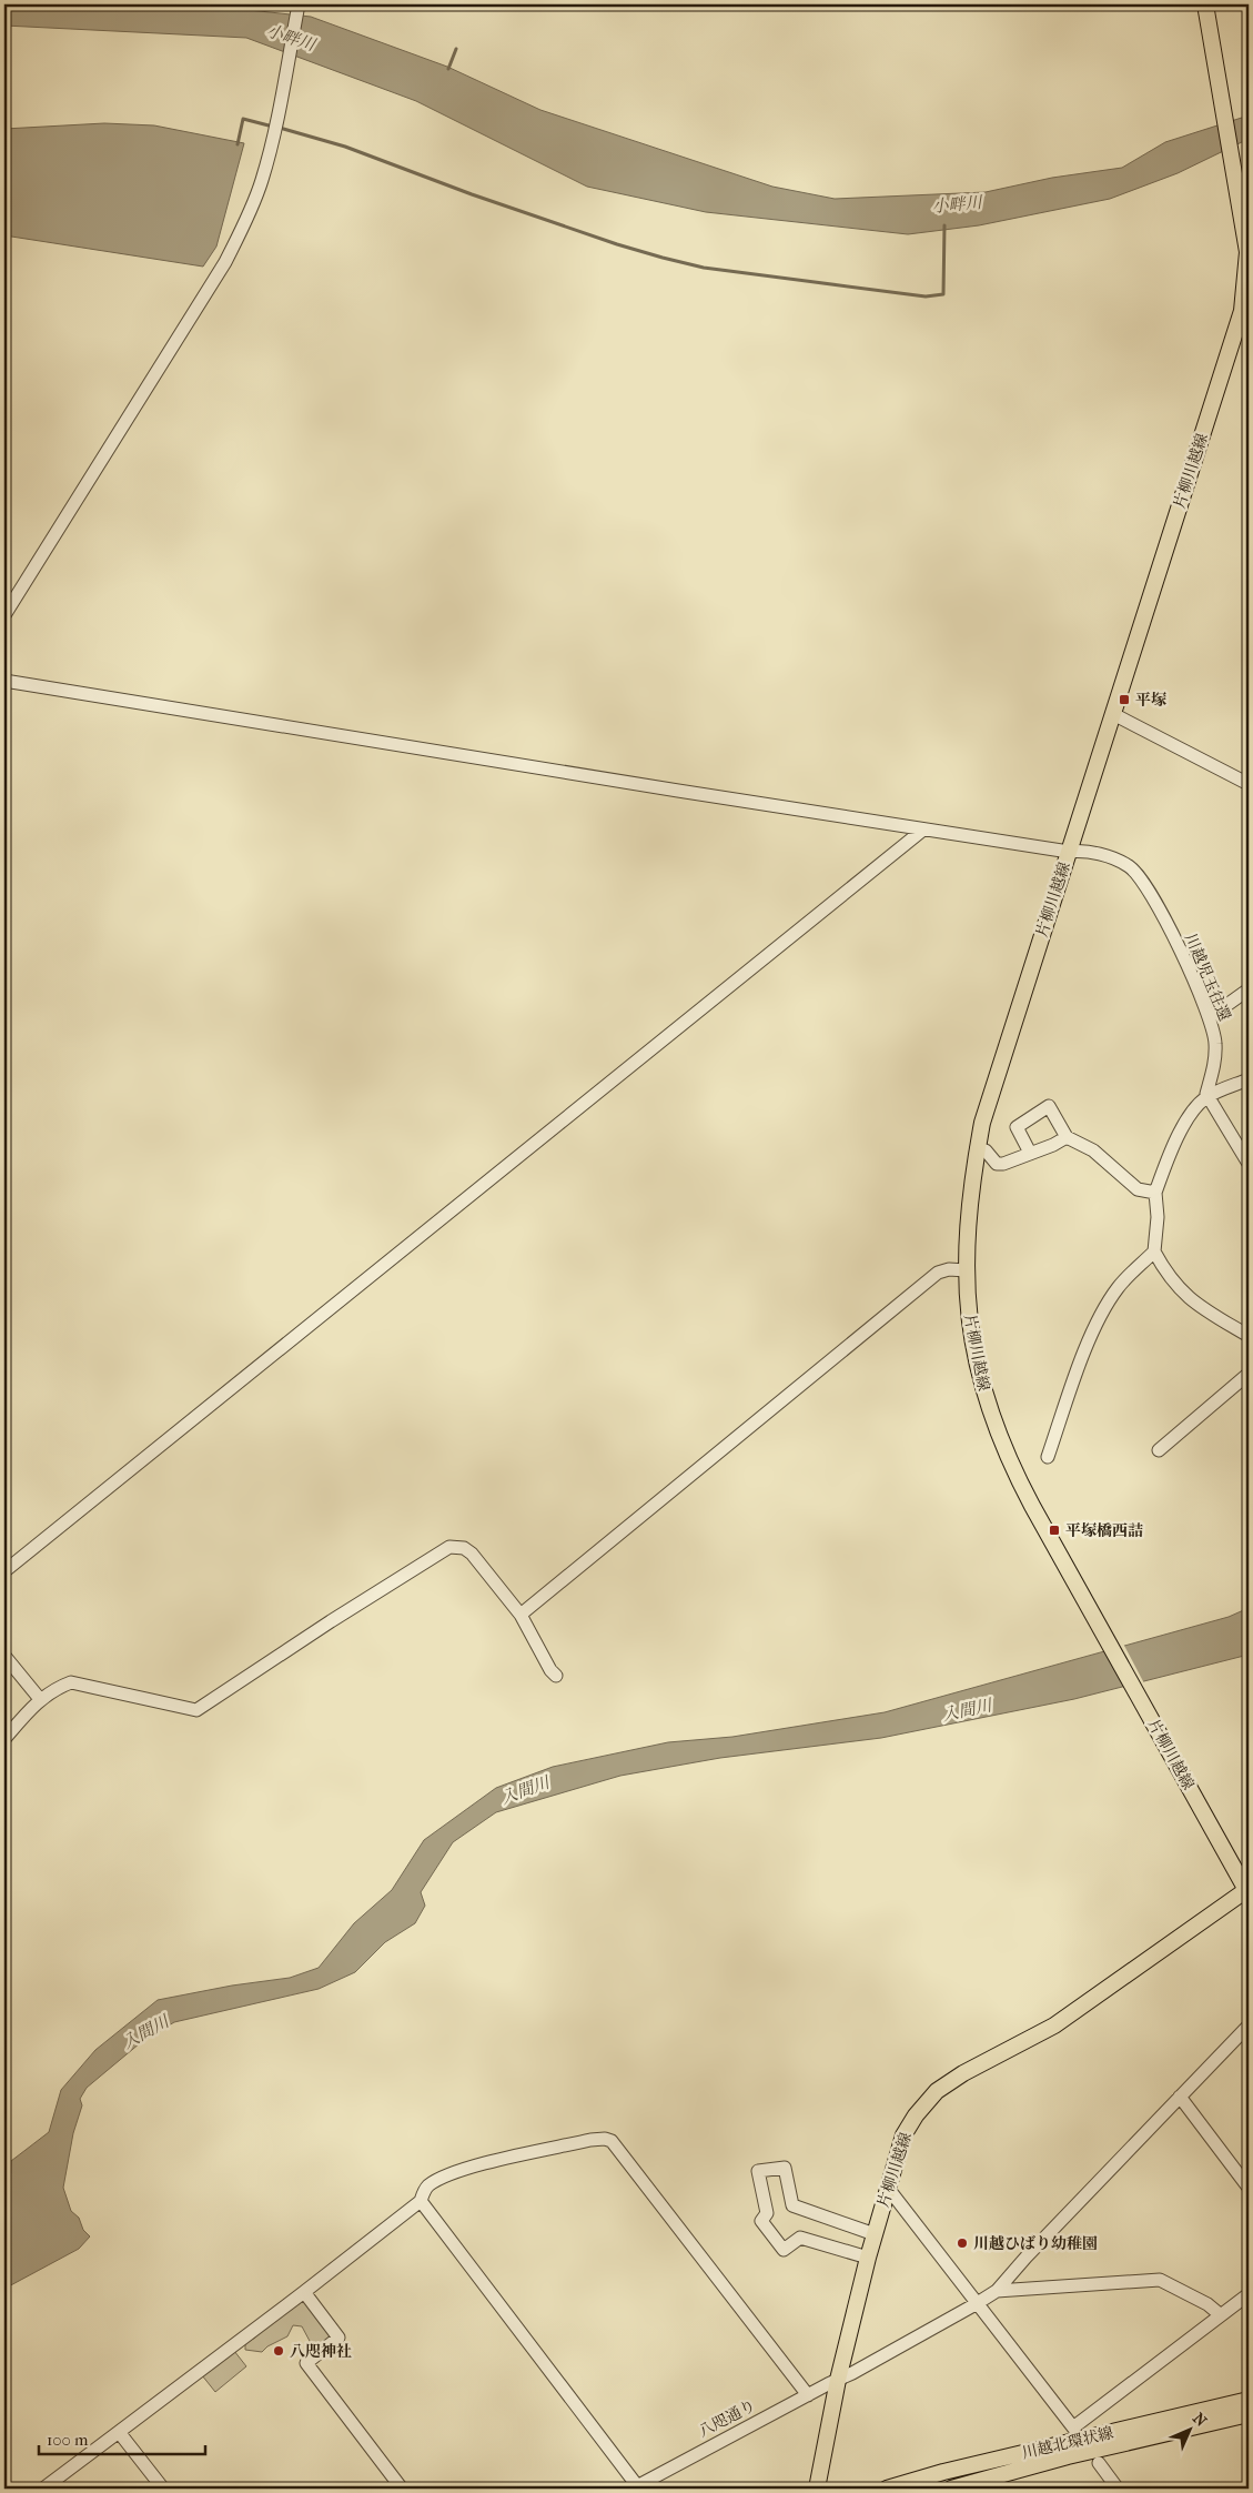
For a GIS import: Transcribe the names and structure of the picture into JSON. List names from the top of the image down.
{
  "streets": {
    "main road": ["片柳川越線", "川越北環状線"],
    "street": ["川越児玉往還", "八咫通り"]
  },
  "crossings": [
    ["片柳川越線", "川越児玉往還"],
    ["片柳川越線", "八咫通り"]
  ],
  "water": ["小畔川", "入間川"],
  "places": {
    "transit": ["平塚", "平塚橋西詰"],
    "other": ["川越ひばり幼稚園", "八咫神社"]
  },
  "scale_bar": "100 m",
  "north": "top right"
}
